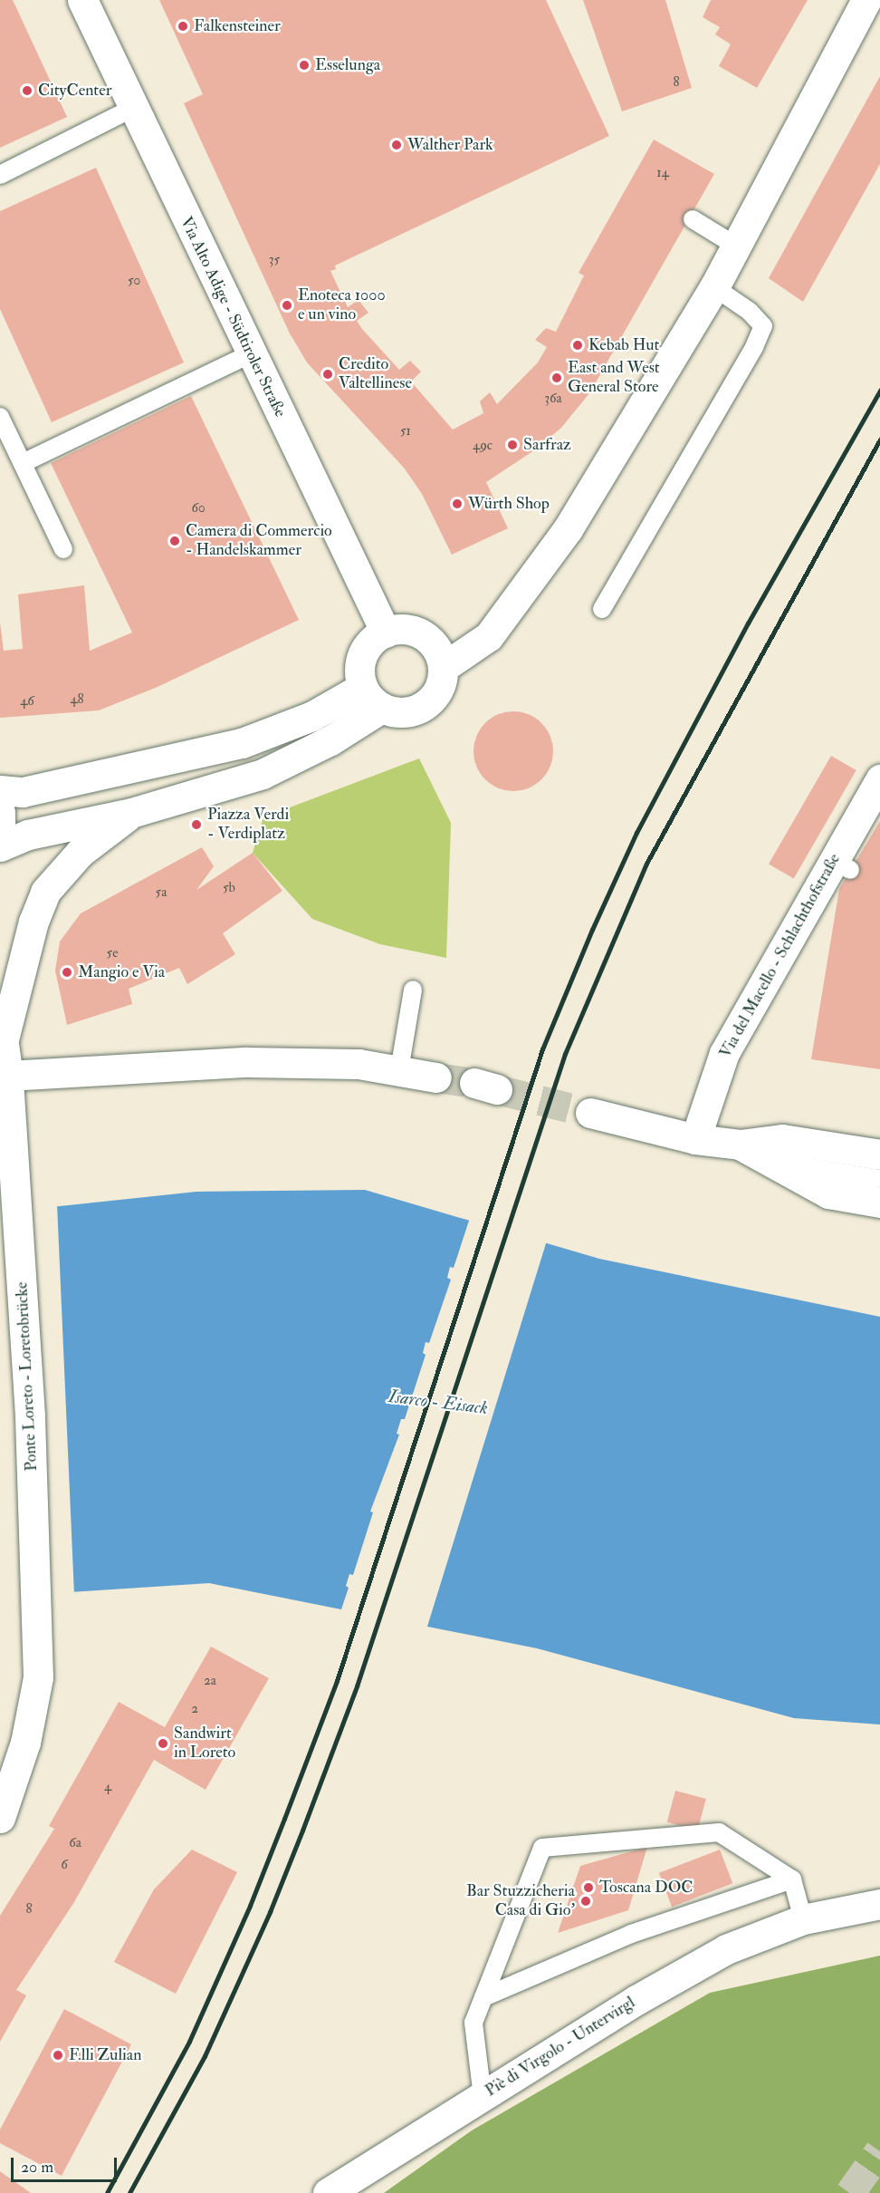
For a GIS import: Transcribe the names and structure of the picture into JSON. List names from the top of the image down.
{
  "streets": {
    "street": [
      "Via Alto Adige - Südtiroler Straße",
      "Via del Macello - Schlachthofstraße",
      "Ponte Loreto - Loretobrücke",
      "Piè di Virgolo - Untervirgl"
    ]
  },
  "water": ["Isarco - Eisack"],
  "places": [
    "Falkensteiner",
    "Esselunga",
    "CityCenter",
    "Walther Park",
    "Enoteca 1000 e un vino",
    "Kebab Hut",
    "Credito Valtellinese",
    "East and West General Store",
    "Sarfraz",
    "Würth Shop",
    "Camera di Commercio - Handelskammer",
    "Piazza Verdi - Verdiplatz",
    "Mangio e Via",
    "Sandwirt in Loreto",
    "Toscana DOC",
    "Bar Stuzzicheria Casa di Gio'",
    "F.lli Zulian"
  ],
  "house_numbers": [
    "8",
    "14",
    "35",
    "50",
    "36a",
    "51",
    "49c",
    "60",
    "48",
    "46",
    "5b",
    "5a",
    "5e",
    "2a",
    "2",
    "4",
    "6a",
    "6",
    "8"
  ],
  "scale_bar": "20 m"
}
